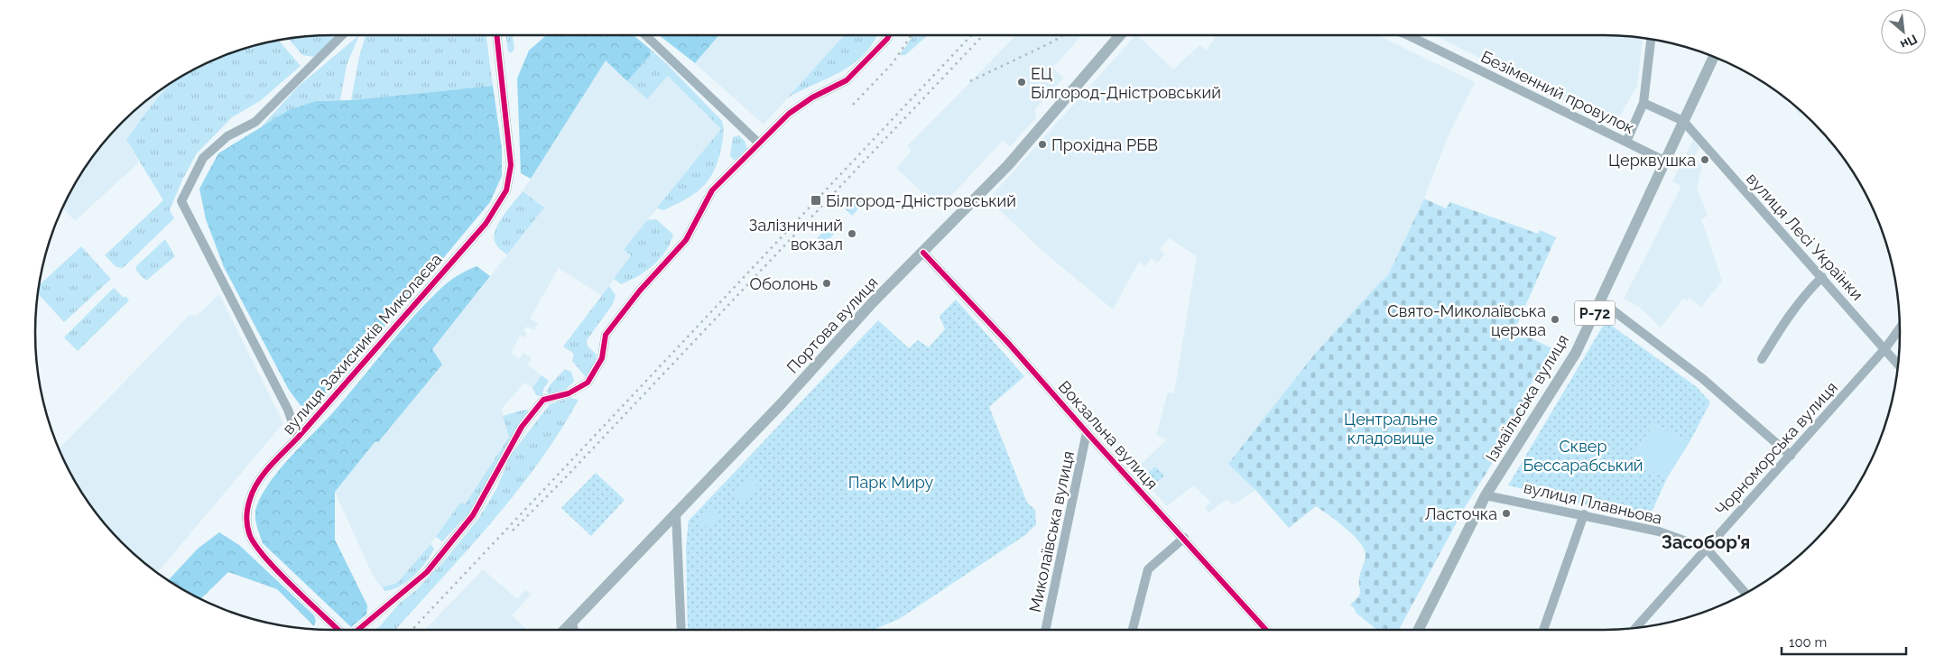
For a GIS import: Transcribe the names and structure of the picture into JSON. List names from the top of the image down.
{
  "streets": {
    "main road": ["Р-72", "Портова вулиця", "Ізмаїльська вулиця"],
    "street": [
      "Безіменний провулок",
      "вулиця Лесі Українки",
      "вулиця Захисників Миколаєва",
      "Вокзальна вулиця",
      "Чорноморська вулиця",
      "вулиця Плавньова",
      "Миколаївська вулиця"
    ]
  },
  "crossings": [
    ["Безіменний провулок", "Ізмаїльська вулиця"],
    ["вулиця Лесі Українки", "Ізмаїльська вулиця"],
    ["вулиця Лесі Українки", "Чорноморська вулиця"],
    ["Портова вулиця", "Вокзальна вулиця"],
    ["Ізмаїльська вулиця", "вулиця Плавньова"],
    ["Вокзальна вулиця", "Миколаївська вулиця"],
    ["Чорноморська вулиця", "вулиця Плавньова"]
  ],
  "districts": ["Засобор'я"],
  "parks": ["Центральне кладовище", "Сквер Бессарабський", "Парк Миру"],
  "places": {
    "other": [
      "ЕЦ Білгород-Дністровський",
      "Прохідна РБВ",
      "Церквушка",
      "Залізничний вокзал",
      "Оболонь",
      "Свято-Миколаївська церква",
      "Ласточка"
    ],
    "transit": ["Білгород-Дністровський"]
  },
  "scale_bar": "100 m",
  "north": "bottom right"
}
